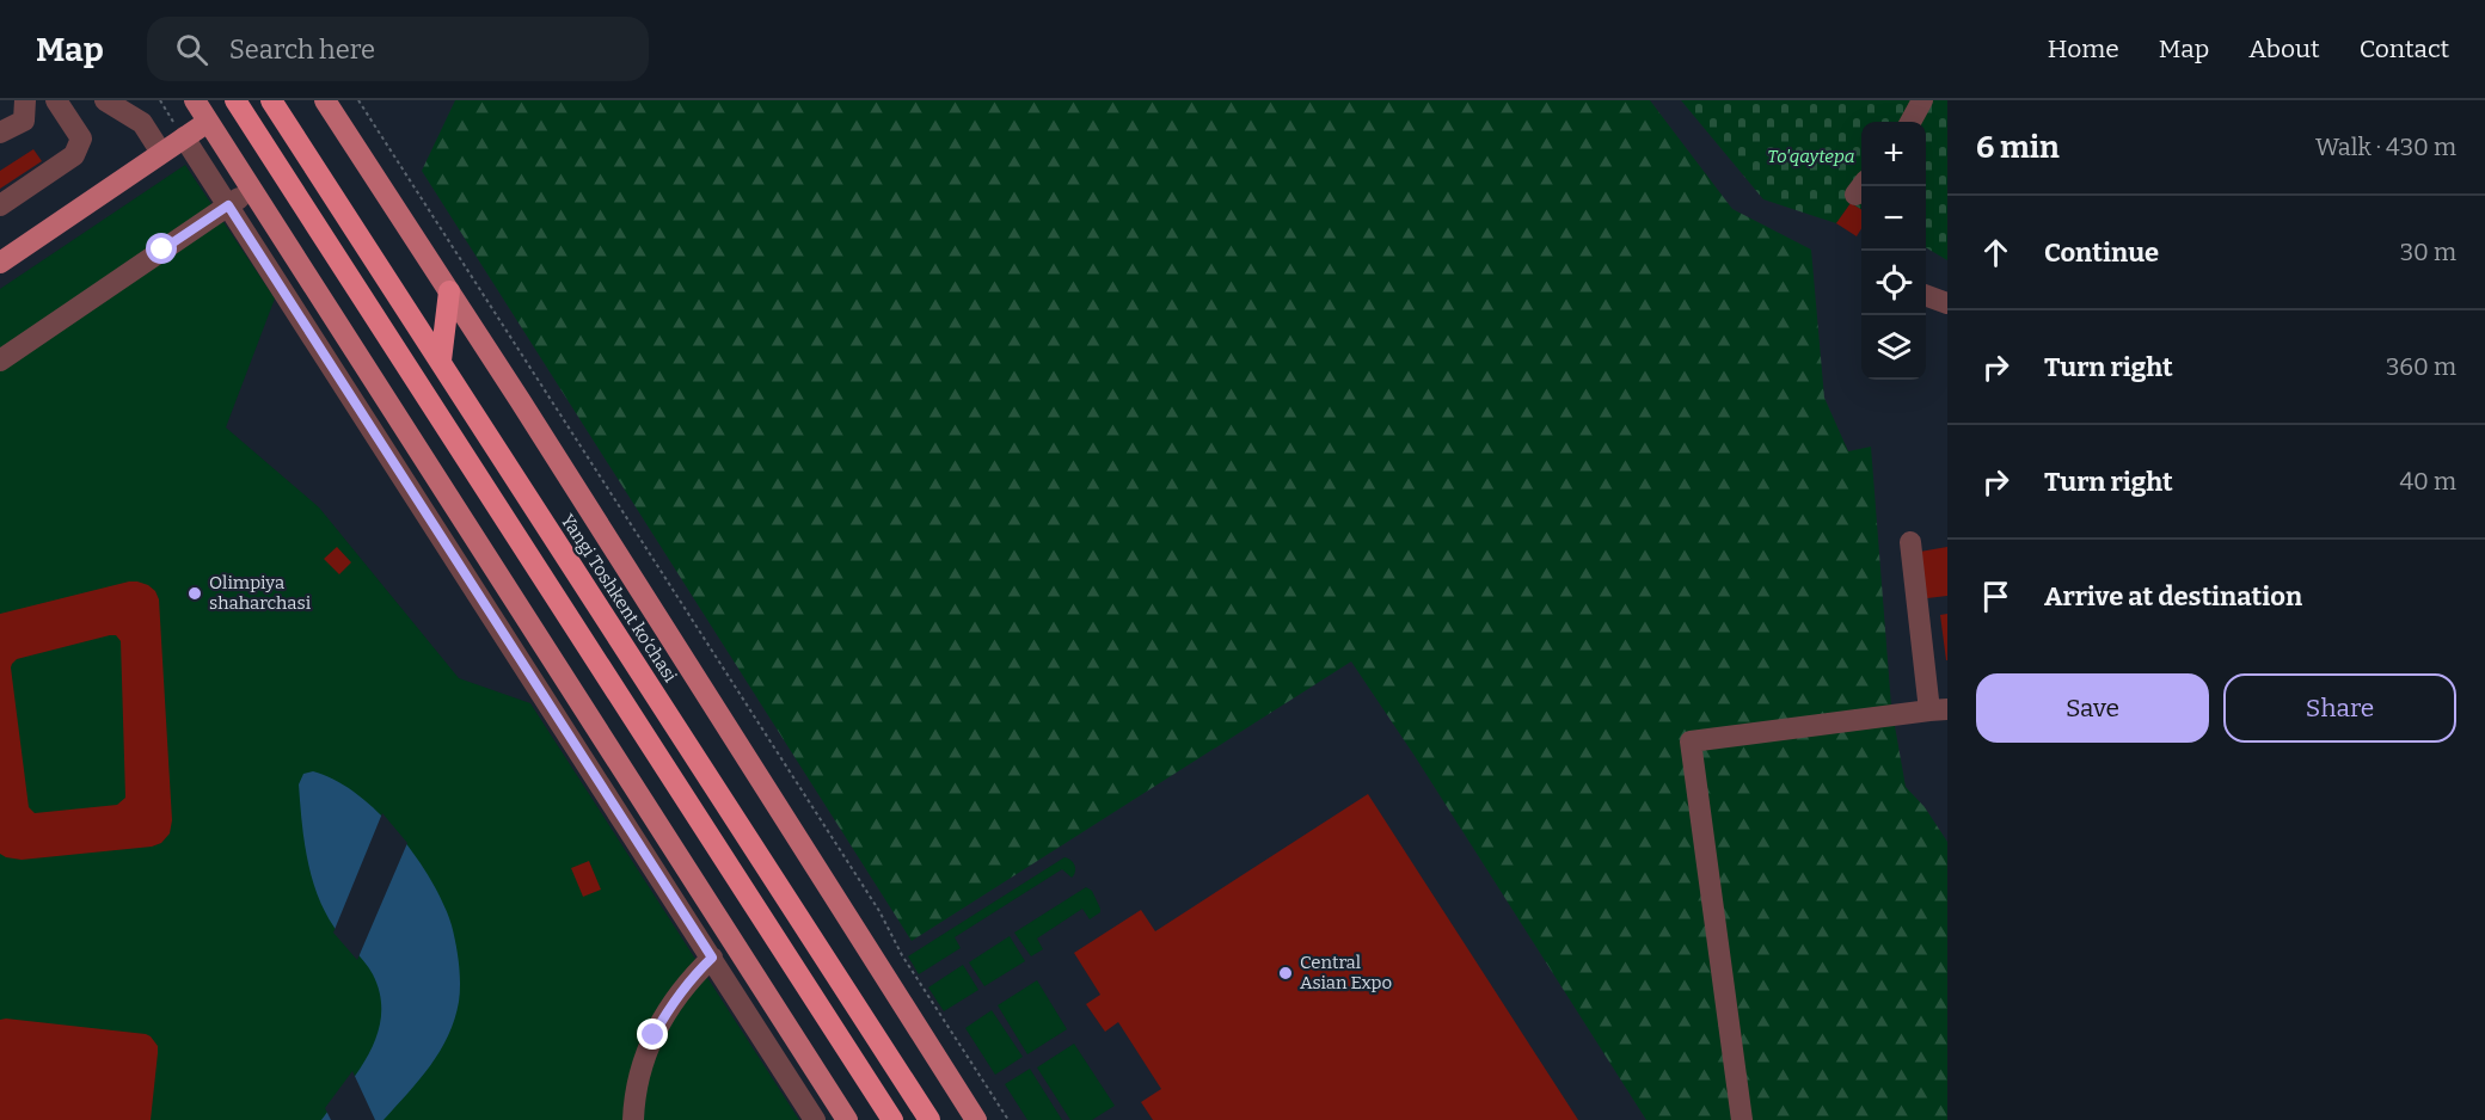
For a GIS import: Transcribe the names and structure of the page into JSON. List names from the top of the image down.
{
  "streets": {
    "highway": ["Yangi Toshkent ko‘chasi"]
  },
  "parks": ["To'qaytepa"],
  "places": ["Olimpiya shaharchasi", "Central Asian Expo"],
  "page": {
    "header": "Map",
    "search": "Search here",
    "nav": [
      "Home",
      "Map",
      "About",
      "Contact"
    ],
    "heading": ["6 min", "Walk · 430 m"],
    "map_buttons": ["+", "−"],
    "list": [
      ["Continue", "30 m"],
      ["Turn right", "360 m"],
      ["Turn right", "40 m"],
      "Arrive at destination"
    ],
    "buttons": ["Save", "Share"]
  }
}
